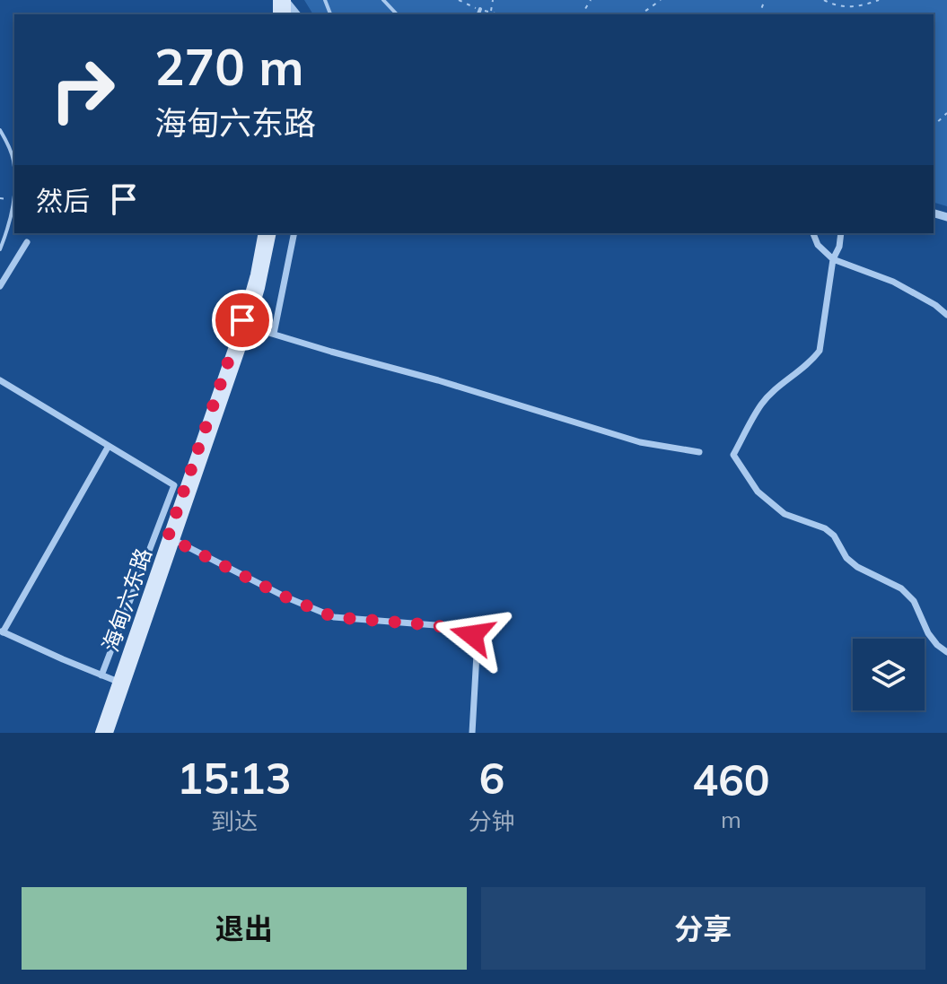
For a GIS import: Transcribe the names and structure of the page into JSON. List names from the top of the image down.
{
  "streets": {
    "main road": ["海甸六东路"]
  },
  "page": {
    "turn": ["270 m", "海甸六东路"],
    "then": "然后",
    "eta": [
      "15:13",
      "到达",
      "6",
      "分钟",
      "460",
      "m"
    ],
    "buttons": ["退出", "分享"]
  }
}
